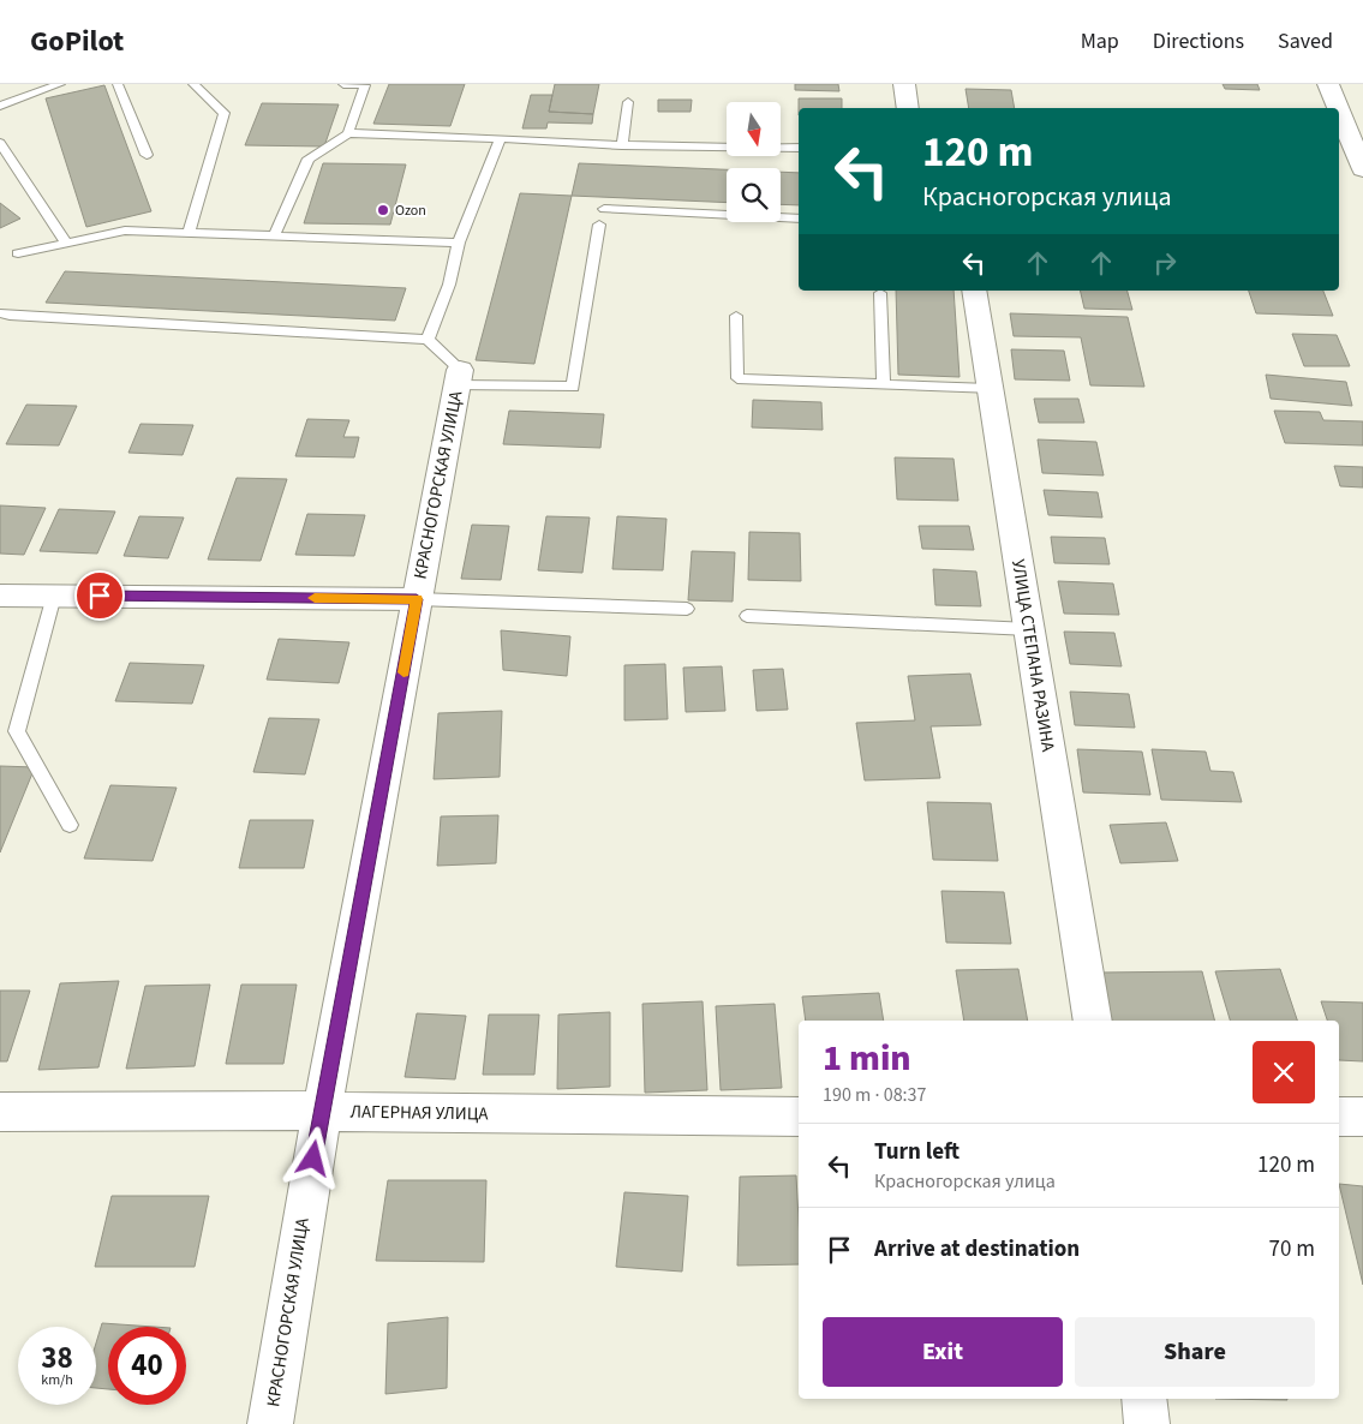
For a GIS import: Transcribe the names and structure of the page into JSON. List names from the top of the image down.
{
  "streets": {
    "street": ["КРАСНОГОРСКАЯ УЛИЦА", "УЛИЦА СТЕПАНА РАЗИНА", "ЛАГЕРНАЯ УЛИЦА"]
  },
  "crossings": [
    ["КРАСНОГОРСКАЯ УЛИЦА", "ЛАГЕРНАЯ УЛИЦА"]
  ],
  "places": ["Ozon"],
  "north": "bottom",
  "page": {
    "header": "GoPilot",
    "nav": ["Map", "Directions", "Saved"],
    "turn": ["120 m", "Красногорская улица"],
    "heading": ["1 min", "190 m · 08:37"],
    "list": [
      {
        "name": "Turn left",
        "note": "Красногорская улица",
        "value": "120 m"
      },
      {
        "name": "Arrive at destination",
        "value": "70 m"
      }
    ],
    "buttons": ["Exit", "Share"],
    "speed": "38 km/h",
    "limit": "40"
  }
}
